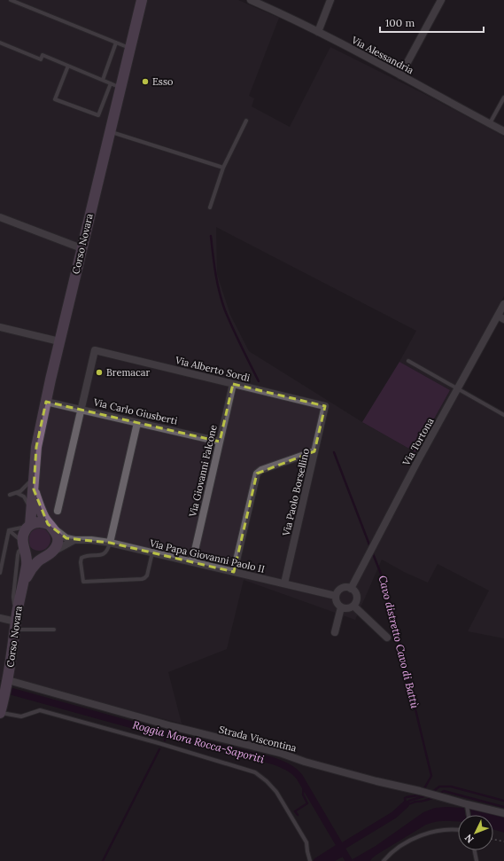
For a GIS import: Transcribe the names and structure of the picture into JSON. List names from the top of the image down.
{
  "streets": {
    "main road": ["Corso Novara"],
    "street": [
      "Via Alessandria",
      "Via Alberto Sordi",
      "Via Carlo Giusberti",
      "Via Tortona",
      "Via Giovanni Falcone",
      "Via Paolo Borsellino",
      "Via Papa Giovanni Paolo II",
      "Strada Viscontina"
    ]
  },
  "crossings": [
    ["Corso Novara", "Via Carlo Giusberti"],
    ["Corso Novara", "Via Papa Giovanni Paolo II"],
    ["Corso Novara", "Strada Viscontina"],
    ["Via Alberto Sordi", "Via Carlo Giusberti"],
    ["Via Alberto Sordi", "Via Giovanni Falcone"],
    ["Via Alberto Sordi", "Via Paolo Borsellino"],
    ["Via Carlo Giusberti", "Via Giovanni Falcone"],
    ["Via Tortona", "Via Papa Giovanni Paolo II"],
    ["Via Giovanni Falcone", "Via Papa Giovanni Paolo II"],
    ["Via Paolo Borsellino", "Via Papa Giovanni Paolo II"]
  ],
  "water": ["Cavo distretto Cavo di Battù", "Roggia Mora Rocca-Saporiti"],
  "places": ["Esso", "Bremacar"],
  "scale_bar": "100 m",
  "north": "bottom left"
}
